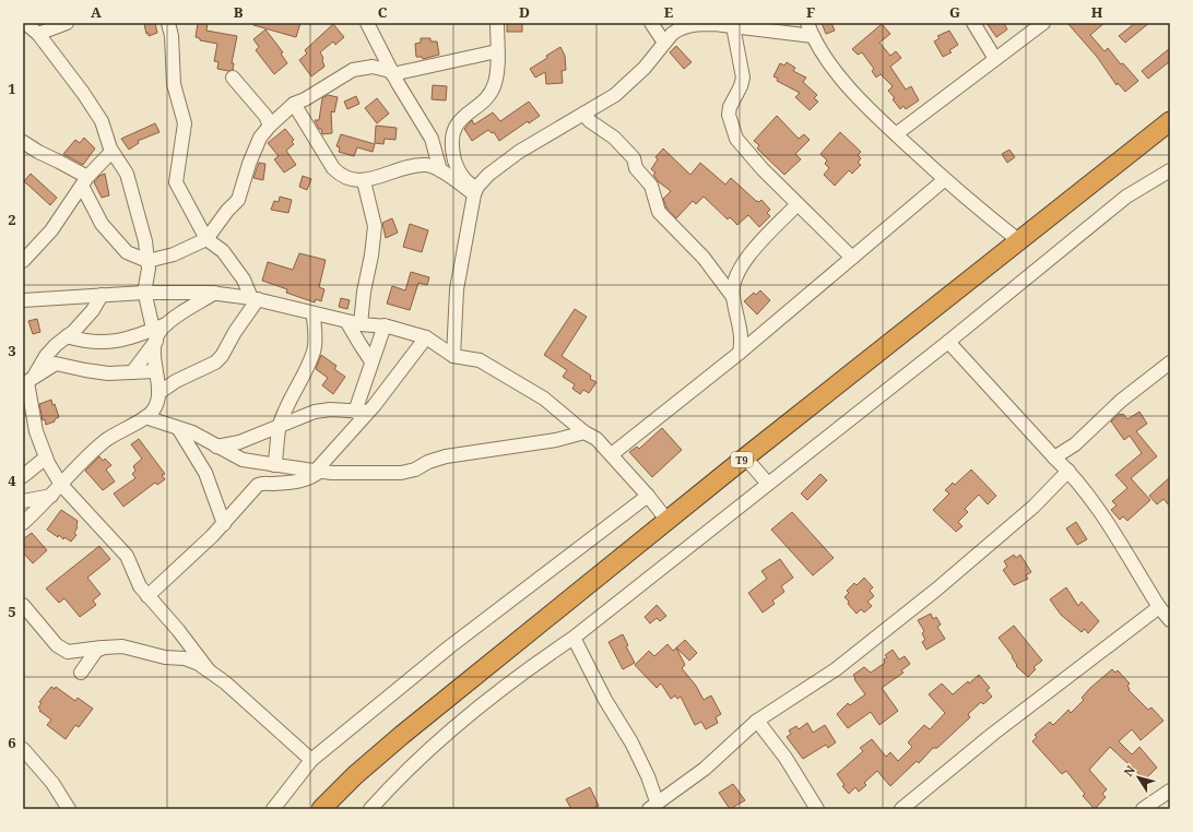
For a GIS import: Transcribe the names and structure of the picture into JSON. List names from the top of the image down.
{
  "streets": {
    "highway": ["T9"]
  },
  "north": "top left",
  "grid": {
    "columns": [
      "A",
      "B",
      "C",
      "D",
      "E",
      "F",
      "G",
      "H"
    ],
    "rows": [
      "1",
      "2",
      "3",
      "4",
      "5",
      "6"
    ]
  }
}
